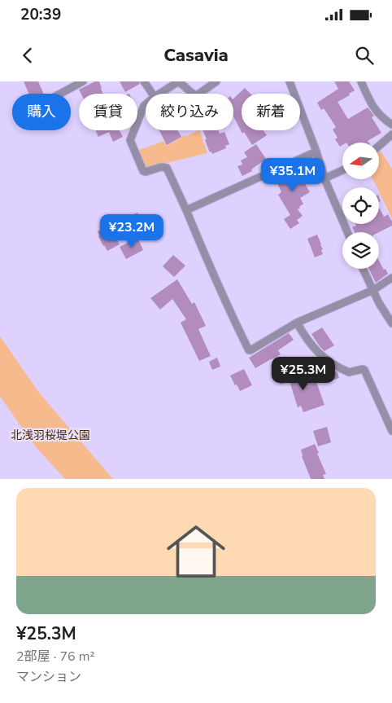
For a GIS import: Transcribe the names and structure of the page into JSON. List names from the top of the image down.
{
  "parks": ["北浅羽桜堤公園"],
  "north": "left",
  "page": {
    "status": "20:39",
    "header": "Casavia",
    "chip": [
      "購入",
      "賃貸",
      "絞り込み",
      "新着"
    ],
    "price": ["¥35.1M", "¥23.2M", "¥25.3M"],
    "list": [
      {
        "name": "¥25.3M",
        "note": "2部屋 · 76 m² · マンション"
      }
    ]
  }
}
